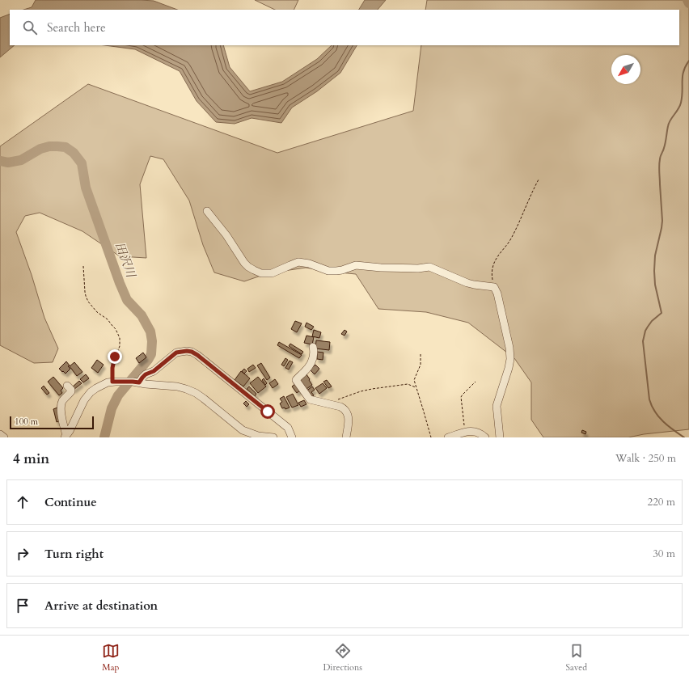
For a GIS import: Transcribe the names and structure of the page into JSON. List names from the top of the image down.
{
  "water": ["田沢川"],
  "scale_bar": "100 m",
  "north": "bottom left",
  "page": {
    "search": "Search here",
    "scale": "100 m",
    "heading": ["4 min", "Walk · 250 m"],
    "list": [
      ["Continue", "220 m"],
      ["Turn right", "30 m"],
      "Arrive at destination"
    ],
    "nav": ["Map", "Directions", "Saved"]
  }
}
